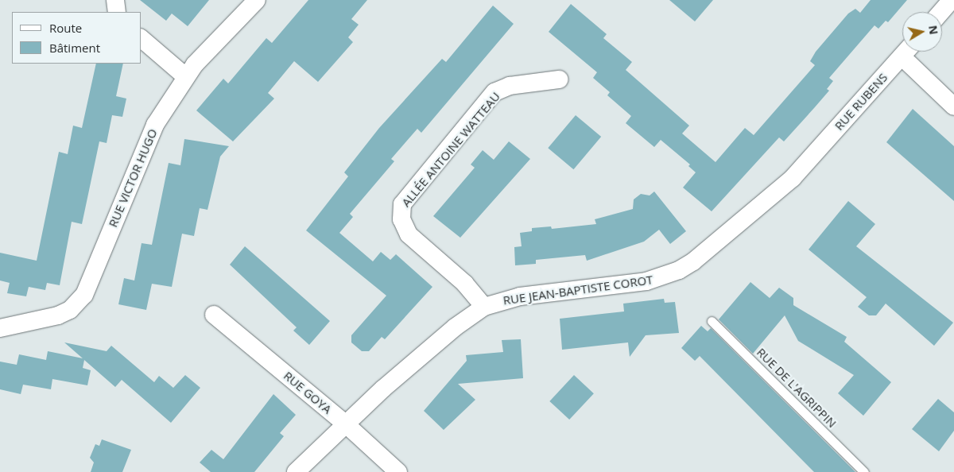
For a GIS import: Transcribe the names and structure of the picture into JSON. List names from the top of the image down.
{
  "streets": {
    "street": [
      "RUE RUBENS",
      "ALLÉE ANTOINE WATTEAU",
      "RUE VICTOR HUGO",
      "RUE JEAN-BAPTISTE COROT",
      "RUE GOYA"
    ],
    "lane": ["RUE DE L'AGRIPPIN"]
  },
  "crossings": [
    ["RUE RUBENS", "RUE JEAN-BAPTISTE COROT"],
    ["ALLÉE ANTOINE WATTEAU", "RUE JEAN-BAPTISTE COROT"],
    ["RUE JEAN-BAPTISTE COROT", "RUE GOYA"]
  ],
  "legend": ["Route", "Bâtiment"],
  "north": "right"
}
